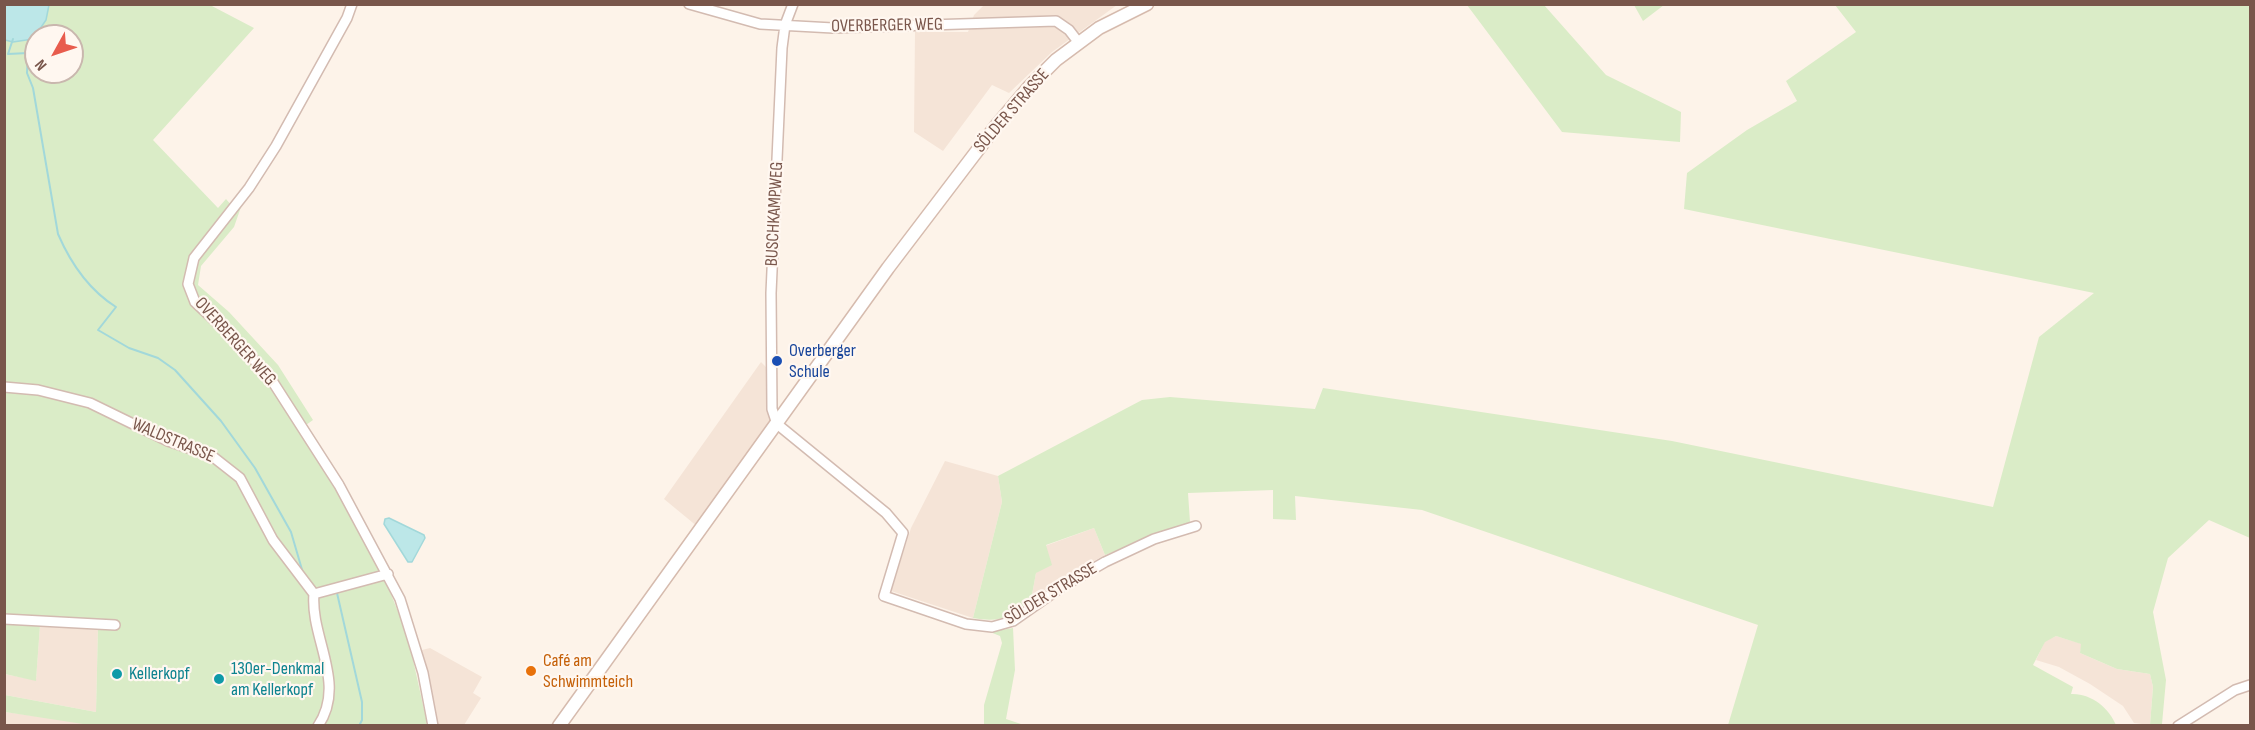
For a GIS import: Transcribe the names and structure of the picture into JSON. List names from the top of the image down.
{
  "streets": {
    "main road": ["SÖLDER STRASSE"],
    "street": ["OVERBERGER WEG", "BUSCHKAMPWEG", "WALDSTRASSE"]
  },
  "crossings": [
    ["OVERBERGER WEG", "SÖLDER STRASSE"],
    ["OVERBERGER WEG", "BUSCHKAMPWEG"],
    ["SÖLDER STRASSE", "BUSCHKAMPWEG"]
  ],
  "places": [
    "Overberger Schule",
    "Café am Schwimmteich",
    "Kellerkopf",
    "130er-Denkmal am Kellerkopf"
  ],
  "north": "bottom left"
}
